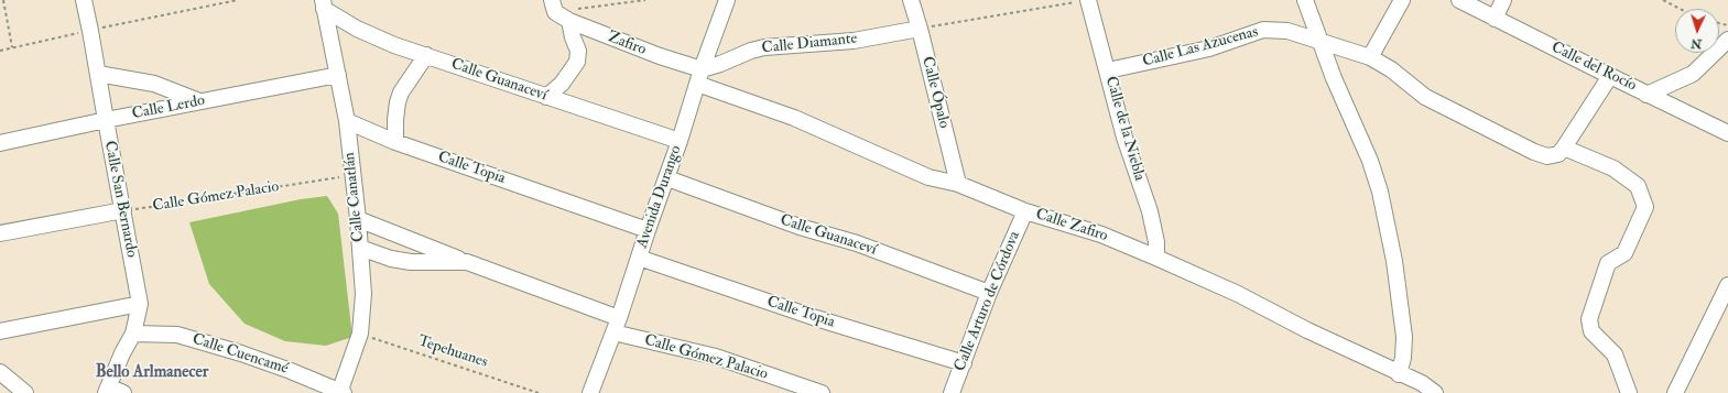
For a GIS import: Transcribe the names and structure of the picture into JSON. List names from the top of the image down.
{
  "streets": {
    "street": [
      "Zafiro",
      "Calle Diamante",
      "Calle Las Azucenas",
      "Calle del Rocío",
      "Calle Guanaceví",
      "Calle Ópalo",
      "Calle Lerdo",
      "Calle de la Niebla",
      "Calle Topia",
      "Calle Gómez Palacio",
      "Calle Canatlán",
      "Avenida Durango",
      "Calle San Bernardo",
      "Calle Zafiro",
      "Calle Arturo de Córdova",
      "Calle Cuencamé"
    ],
    "path": ["Tepehuanes"]
  },
  "crossings": [
    ["Zafiro", "Calle Diamante"],
    ["Zafiro", "Avenida Durango"],
    ["Zafiro", "Calle Zafiro"],
    ["Calle Diamante", "Calle Ópalo"],
    ["Calle Diamante", "Avenida Durango"],
    ["Calle Diamante", "Calle Zafiro"],
    ["Calle Las Azucenas", "Calle de la Niebla"],
    ["Calle Guanaceví", "Calle Canatlán"],
    ["Calle Guanaceví", "Avenida Durango"],
    ["Calle Guanaceví", "Calle Arturo de Córdova"],
    ["Calle Ópalo", "Calle Zafiro"],
    ["Calle Lerdo", "Calle Canatlán"],
    ["Calle Lerdo", "Calle San Bernardo"],
    ["Calle de la Niebla", "Calle Zafiro"],
    ["Calle Topia", "Calle Canatlán"],
    ["Calle Topia", "Avenida Durango"],
    ["Calle Topia", "Calle Arturo de Córdova"],
    ["Calle Gómez Palacio", "Calle Canatlán"],
    ["Calle Gómez Palacio", "Avenida Durango"],
    ["Calle Gómez Palacio", "Calle San Bernardo"],
    ["Calle Canatlán", "Tepehuanes"],
    ["Calle Canatlán", "Calle Cuencamé"],
    ["Avenida Durango", "Calle Zafiro"],
    ["Calle San Bernardo", "Calle Cuencamé"],
    ["Calle Zafiro", "Calle Arturo de Córdova"]
  ],
  "districts": ["Bello Arlmanecer"],
  "north": "bottom"
}
